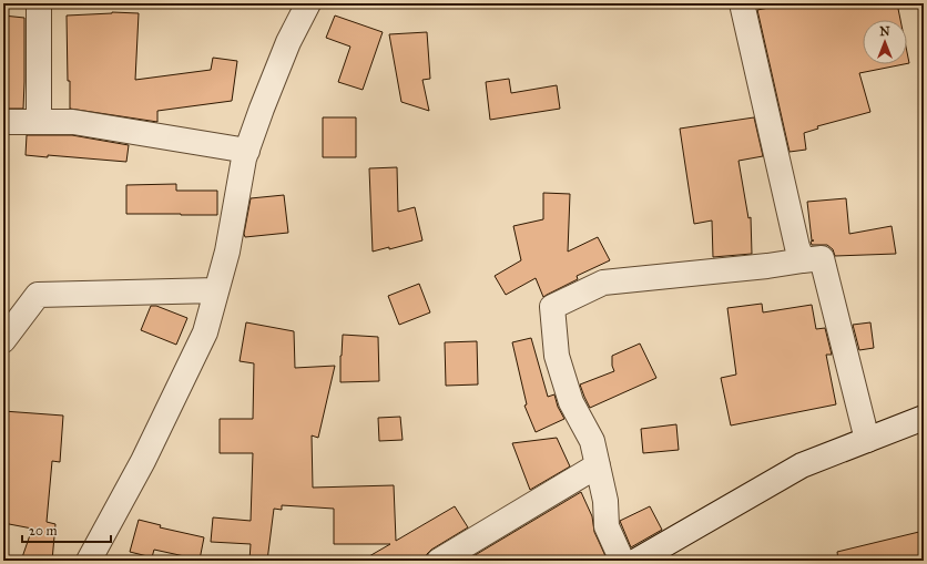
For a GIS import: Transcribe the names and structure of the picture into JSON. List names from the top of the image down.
{
  "scale_bar": "20 m",
  "north": "top"
}
